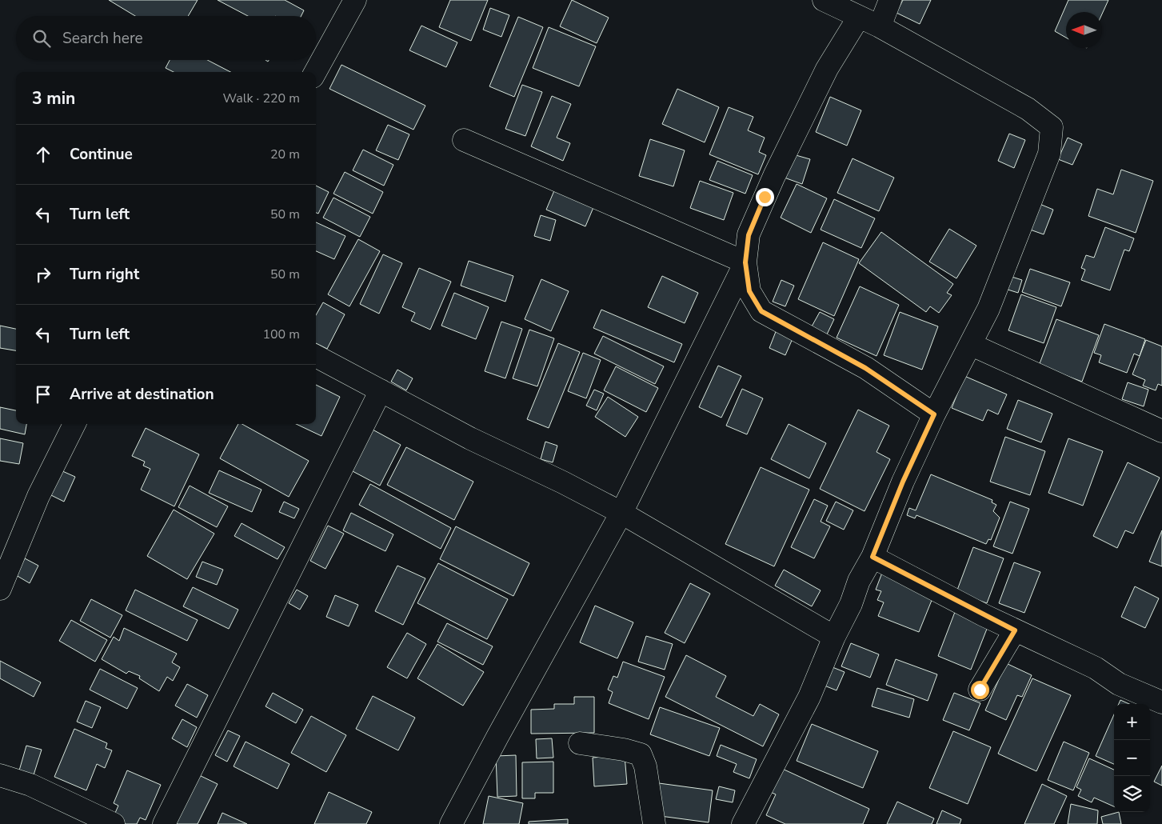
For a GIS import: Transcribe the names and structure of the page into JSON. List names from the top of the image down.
{
  "north": "left",
  "page": {
    "search": "Search here",
    "heading": ["3 min", "Walk · 220 m"],
    "list": [
      ["Continue", "20 m"],
      ["Turn left", "50 m"],
      ["Turn right", "50 m"],
      ["Turn left", "100 m"],
      "Arrive at destination"
    ],
    "map_buttons": ["+", "−"]
  }
}
